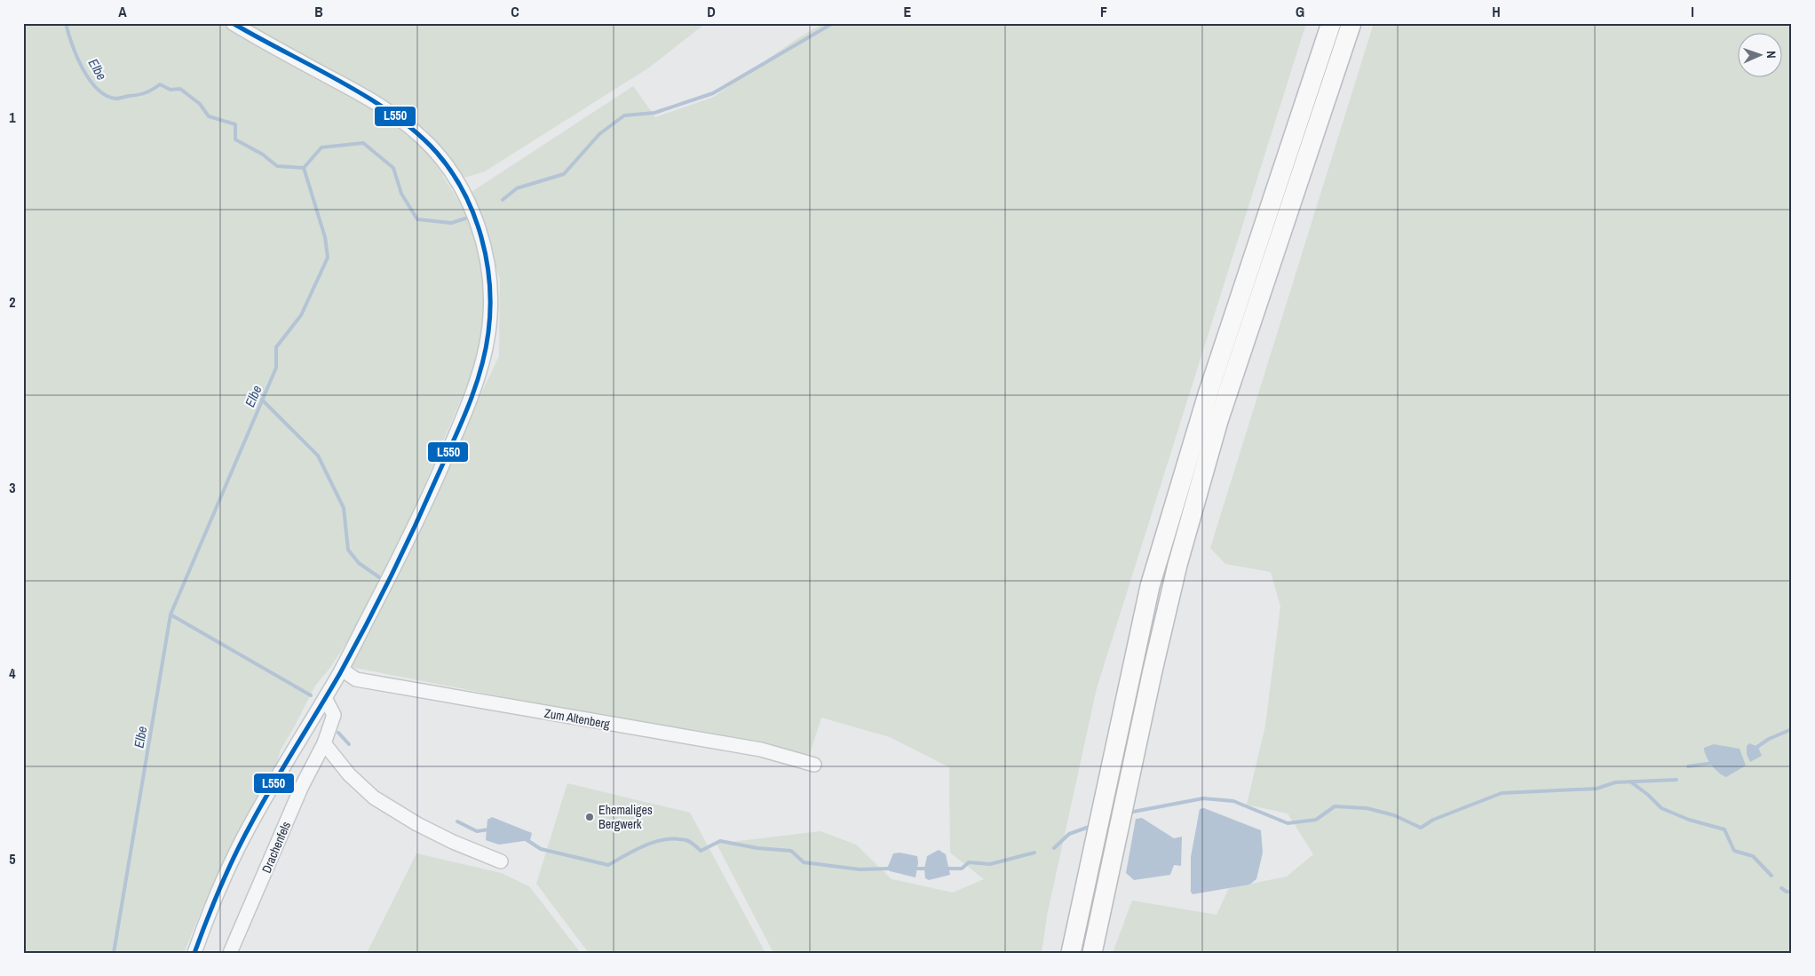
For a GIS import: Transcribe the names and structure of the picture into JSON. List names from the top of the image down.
{
  "streets": {
    "street": ["Zum Altenberg", "Drachenfels"]
  },
  "water": ["Elbe"],
  "places": ["Ehemaliges Bergwerk"],
  "lines": ["transit line L550"],
  "north": "right",
  "grid": {
    "columns": [
      "A",
      "B",
      "C",
      "D",
      "E",
      "F",
      "G",
      "H",
      "I"
    ],
    "rows": [
      "1",
      "2",
      "3",
      "4",
      "5"
    ]
  }
}
